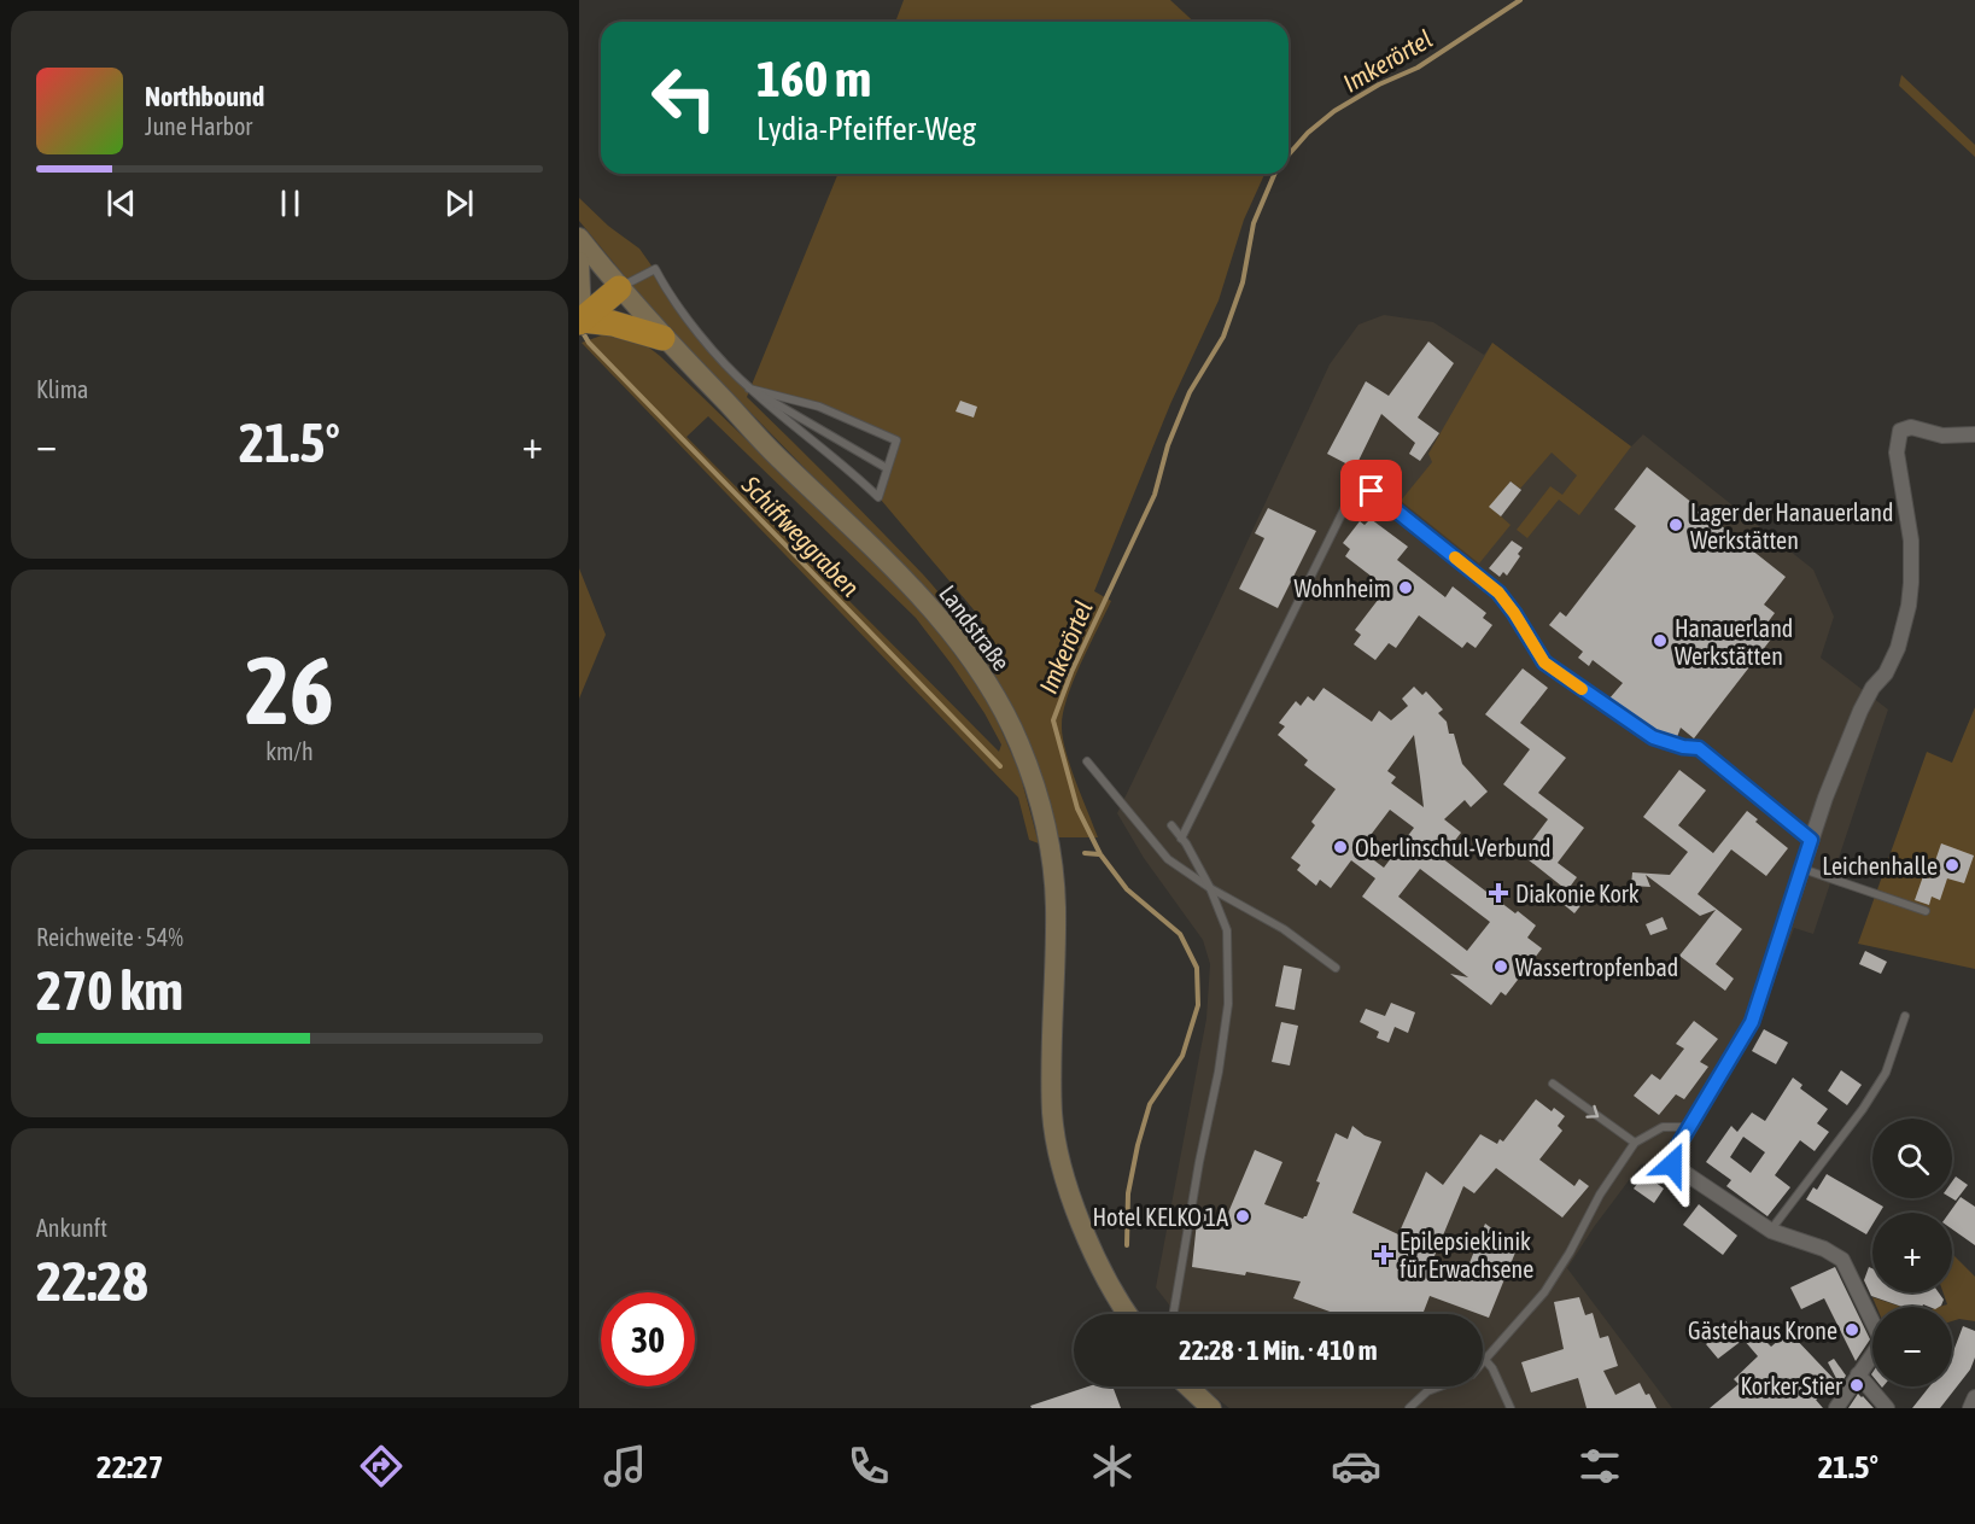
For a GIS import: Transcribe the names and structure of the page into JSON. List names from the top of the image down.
{
  "streets": {
    "main road": ["Landstraße"]
  },
  "water": ["Imkerörtel", "Schiffweggraben"],
  "places": {
    "other": [
      "Lager der Hanauerland Werkstätten",
      "Wohnheim",
      "Hanauerland Werkstätten",
      "Oberlinschul-Verbund",
      "Leichenhalle",
      "Wassertropfenbad",
      "Hotel KELKO 1A",
      "Gästehaus Krone",
      "Korker Stier"
    ],
    "health": ["Diakonie Kork", "Epilepsieklinik für Erwachsene"]
  },
  "page": {
    "turn": ["160 m", "Lydia-Pfeiffer-Weg"],
    "song": ["Northbound", "June Harbor"],
    "tile": [
      "Klima",
      ["26", "km/h"],
      ["Reichweite · 54%", "270 km"],
      ["Ankunft", "22:28"]
    ],
    "heat": ["−", "21.5°", "+"],
    "map_buttons": ["+", "−"],
    "limit": "30",
    "trip": "22:28 · 1 Min. · 410 m",
    "tabs": ["22:27", "21.5°"]
  }
}
